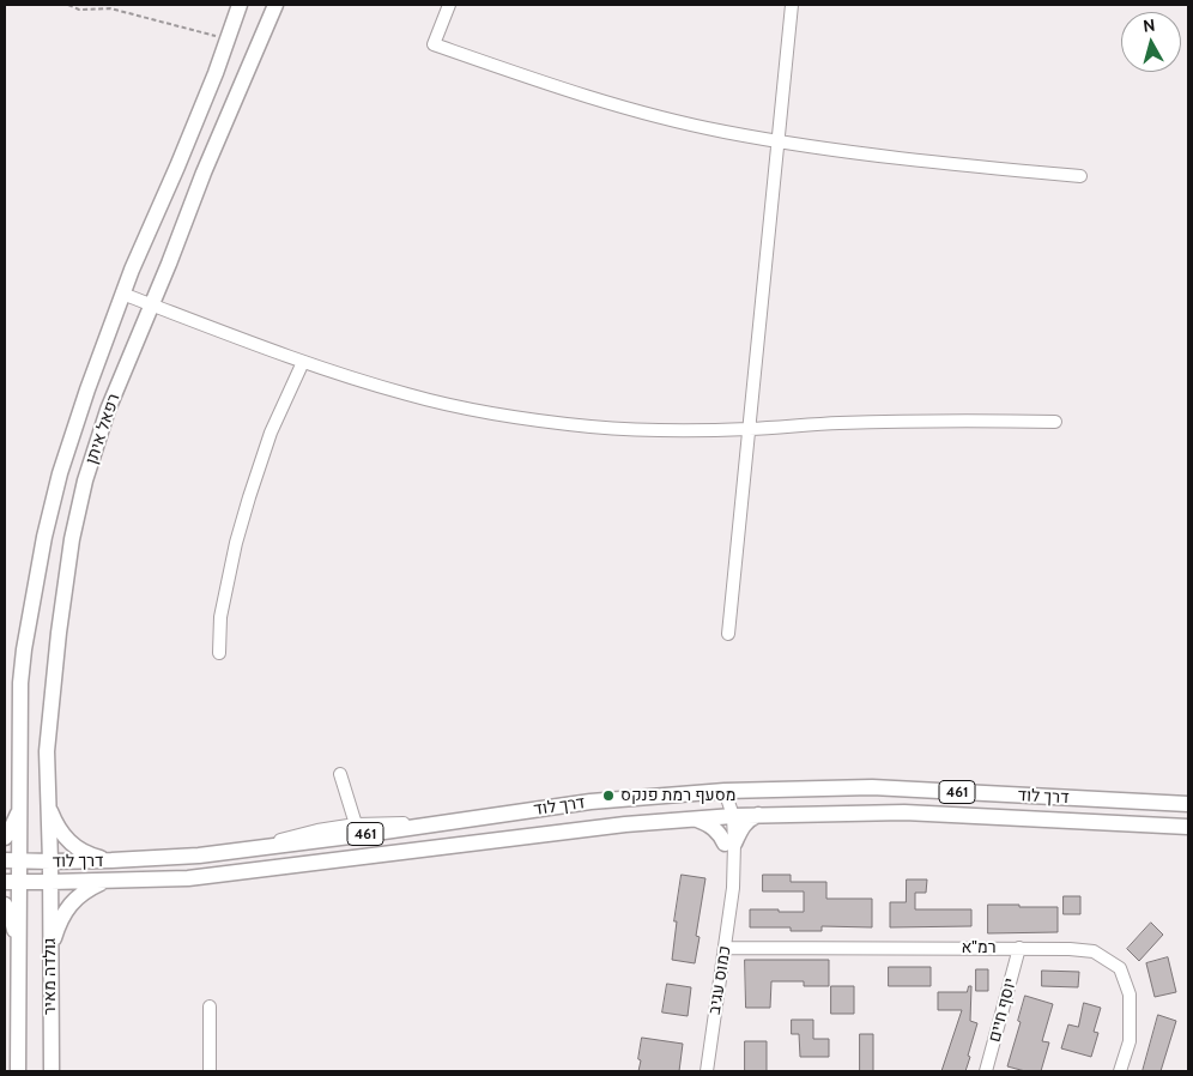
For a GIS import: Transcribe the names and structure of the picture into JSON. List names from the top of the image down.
{
  "streets": {
    "main road": [
      "רפאל איתן",
      "461",
      "דרך לוד",
      "גולדה מאיר"
    ],
    "street": ["רמ\"א", "כמוס עגיב", "יוסף חיים"]
  },
  "crossings": [
    ["רפאל איתן", "דרך לוד"],
    ["רפאל איתן", "גולדה מאיר"],
    ["דרך לוד", "גולדה מאיר"],
    ["דרך לוד", "כמוס עגיב"],
    ["רמ\"א", "כמוס עגיב"],
    ["רמ\"א", "יוסף חיים"]
  ],
  "places": ["מסעף רמת פנקס"],
  "north": "top"
}
